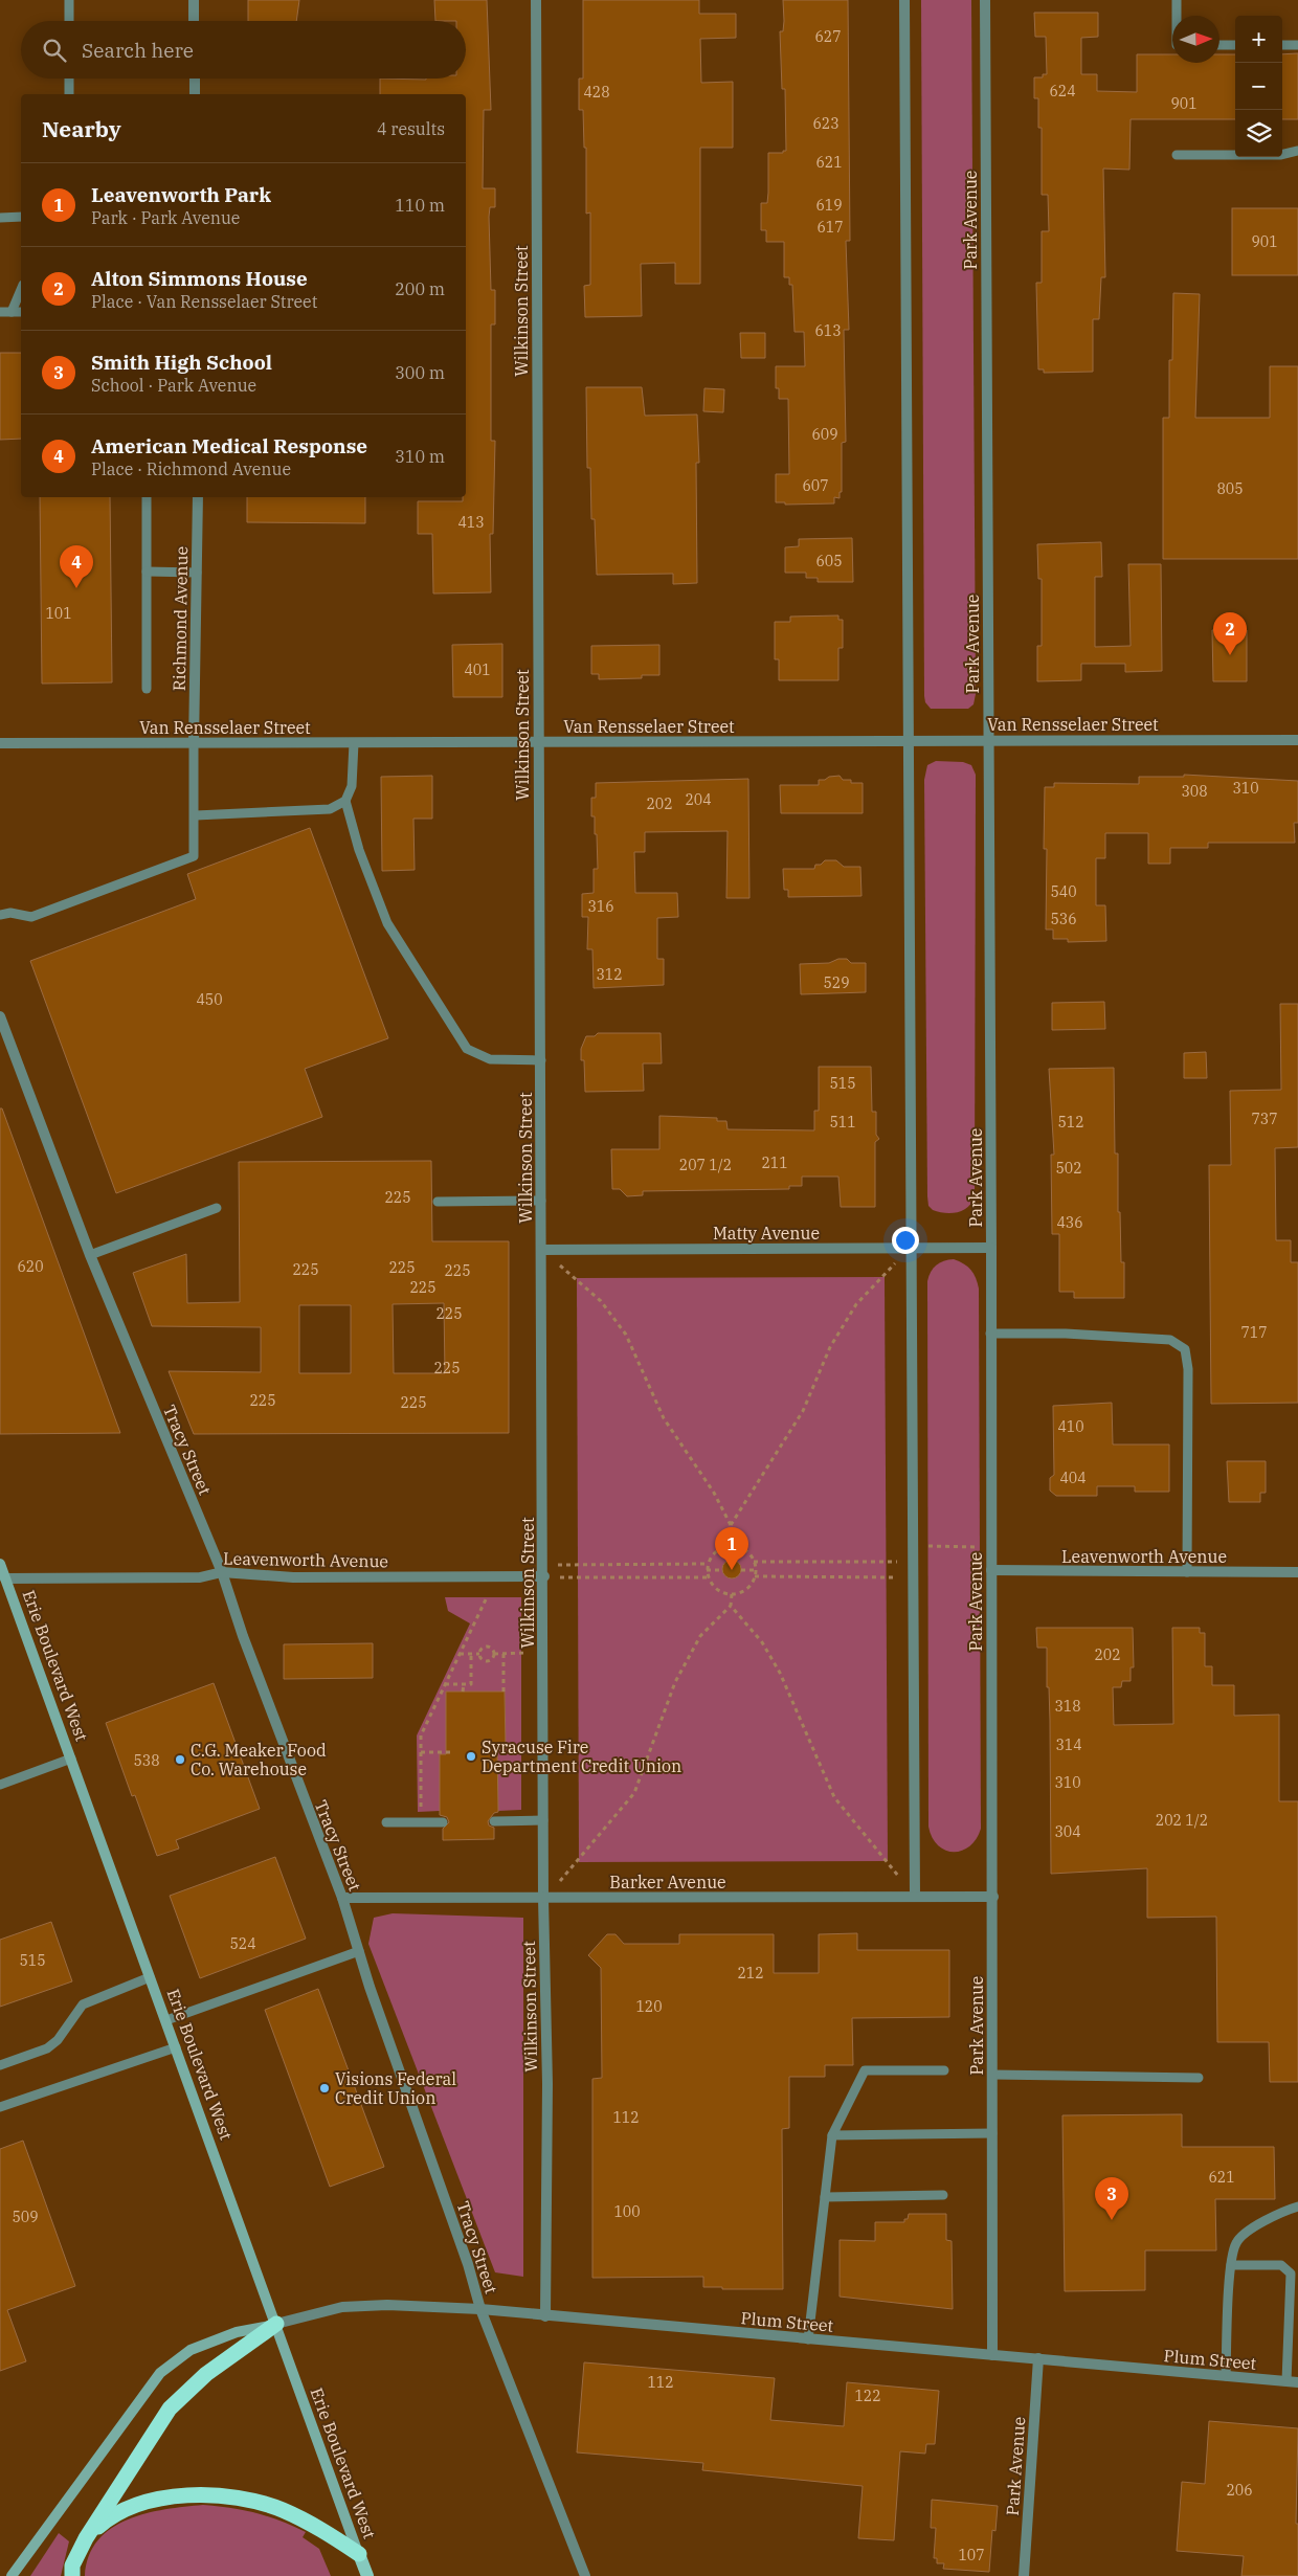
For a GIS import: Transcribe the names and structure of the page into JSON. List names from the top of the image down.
{
  "streets": {
    "main road": ["Erie Boulevard West"],
    "street": [
      "Park Avenue",
      "Wilkinson Street",
      "Richmond Avenue",
      "Van Rensselaer Street",
      "Matty Avenue",
      "Tracy Street",
      "Leavenworth Avenue",
      "Barker Avenue",
      "Plum Street"
    ]
  },
  "crossings": [
    ["Park Avenue", "Van Rensselaer Street"],
    ["Park Avenue", "Matty Avenue"],
    ["Park Avenue", "Leavenworth Avenue"],
    ["Park Avenue", "Barker Avenue"],
    ["Park Avenue", "Plum Street"],
    ["Wilkinson Street", "Van Rensselaer Street"],
    ["Wilkinson Street", "Matty Avenue"],
    ["Wilkinson Street", "Leavenworth Avenue"],
    ["Wilkinson Street", "Barker Avenue"],
    ["Wilkinson Street", "Plum Street"],
    ["Richmond Avenue", "Van Rensselaer Street"],
    ["Tracy Street", "Leavenworth Avenue"],
    ["Tracy Street", "Barker Avenue"],
    ["Tracy Street", "Plum Street"],
    ["Leavenworth Avenue", "Erie Boulevard West"],
    ["Erie Boulevard West", "Plum Street"]
  ],
  "places": ["Syracuse Fire Department Credit Union", "C.G. Meaker Food Co. Warehouse", "Visions Federal Credit Union"],
  "house_numbers": [
    "627",
    "624",
    "428",
    "901",
    "623",
    "621",
    "619",
    "617",
    "901",
    "613",
    "609",
    "607",
    "805",
    "413",
    "605",
    "101",
    "401",
    "310",
    "308",
    "204",
    "202",
    "540",
    "316",
    "536",
    "312",
    "529",
    "450",
    "515",
    "737",
    "511",
    "512",
    "211",
    "207 1/2",
    "502",
    "225",
    "436",
    "620",
    "225",
    "225",
    "225",
    "225",
    "225",
    "717",
    "225",
    "225",
    "225",
    "410",
    "404",
    "202",
    "318",
    "314",
    "538",
    "310",
    "202 1/2",
    "304",
    "524",
    "515",
    "212",
    "120",
    "112",
    "621",
    "100",
    "509",
    "112",
    "122",
    "206",
    "107"
  ],
  "north": "right",
  "page": {
    "map_buttons": ["+", "−"],
    "search": "Search here",
    "heading": ["Nearby", "4 results"],
    "list": [
      {
        "mark": "1",
        "name": "Leavenworth Park",
        "note": "Park · Park Avenue",
        "value": "110 m"
      },
      {
        "mark": "2",
        "name": "Alton Simmons House",
        "note": "Place · Van Rensselaer Street",
        "value": "200 m"
      },
      {
        "mark": "3",
        "name": "Smith High School",
        "note": "School · Park Avenue",
        "value": "300 m"
      },
      {
        "mark": "4",
        "name": "American Medical Response",
        "note": "Place · Richmond Avenue",
        "value": "310 m"
      }
    ],
    "pins": [
      "4",
      "2",
      "1",
      "3"
    ]
  }
}
